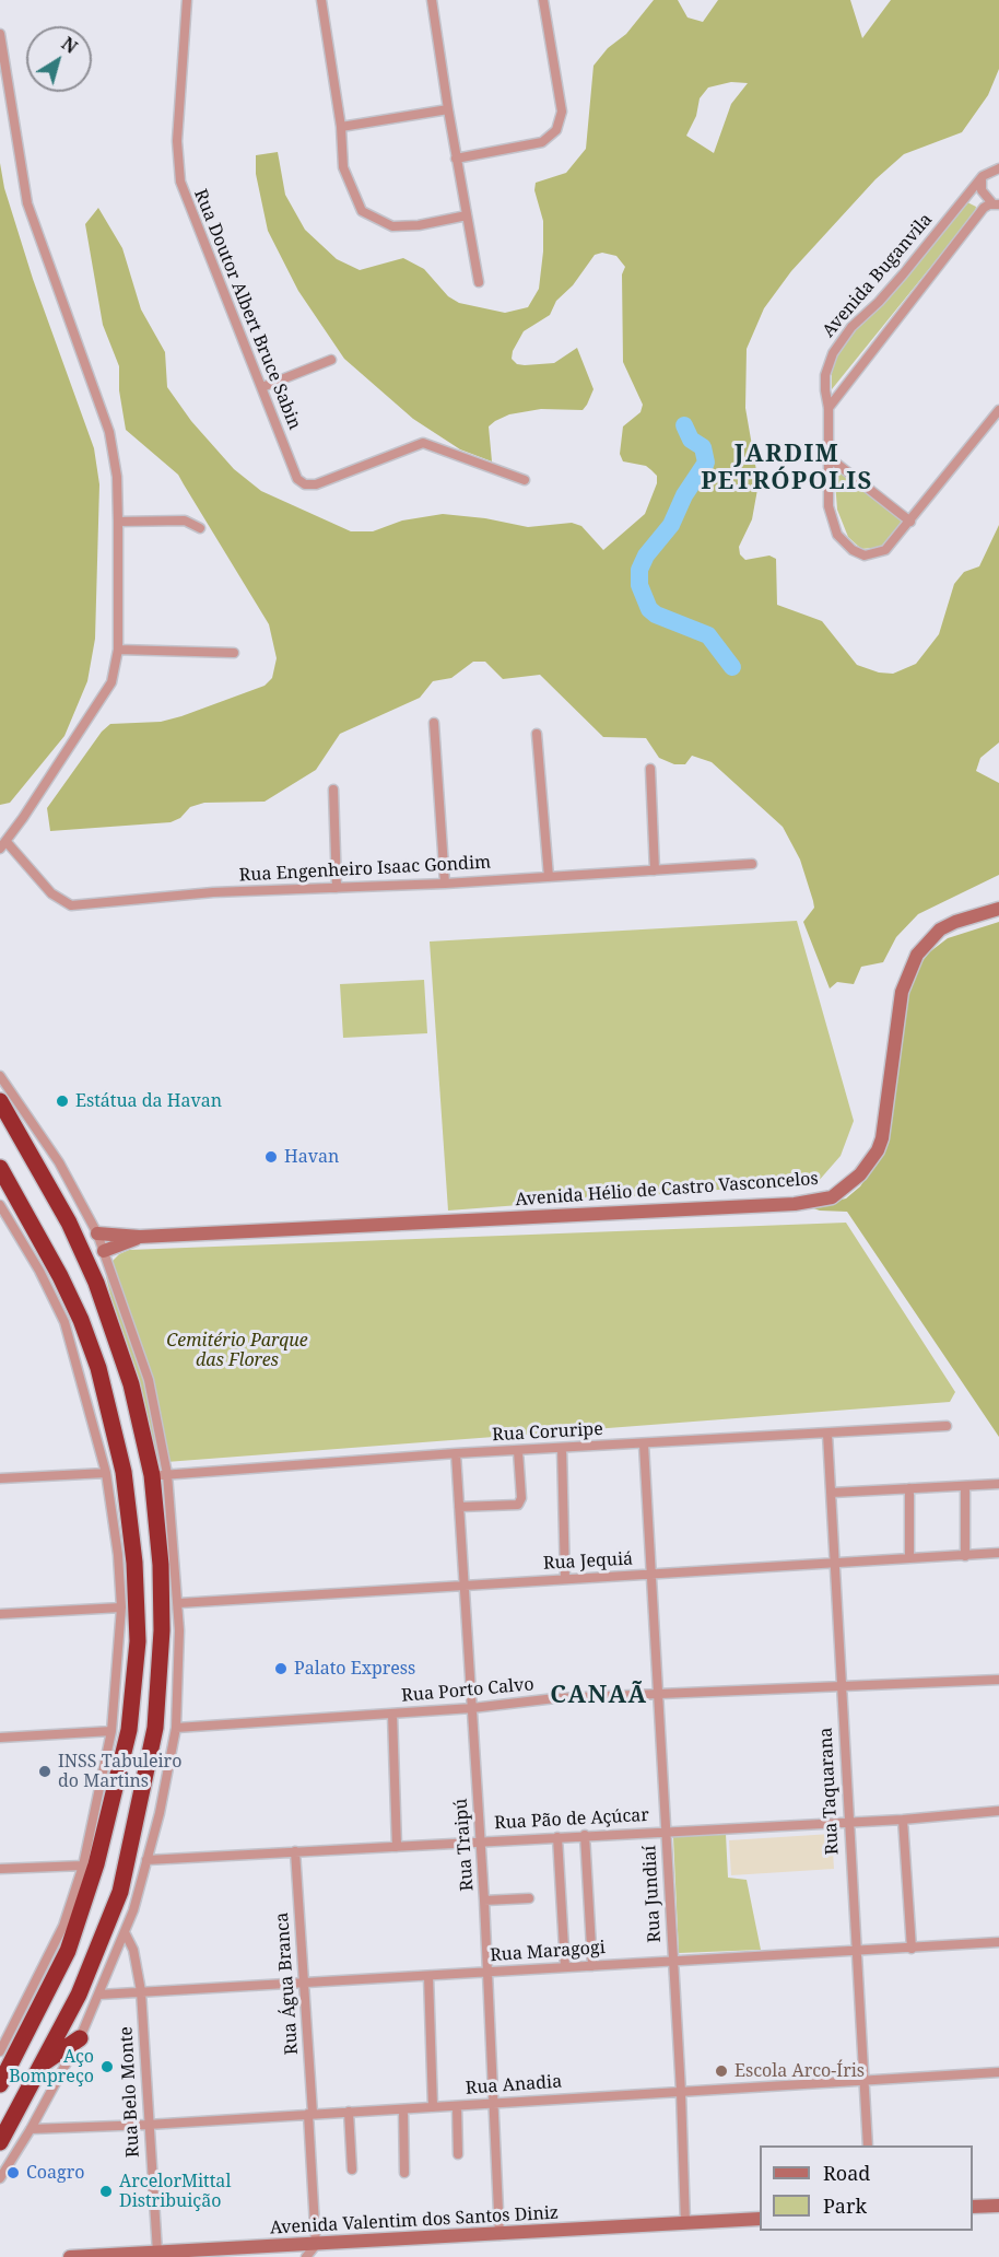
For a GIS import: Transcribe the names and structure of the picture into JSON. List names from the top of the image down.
{
  "streets": {
    "street": [
      "Avenida Buganvila",
      "Rua Doutor Albert Bruce Sabin",
      "Rua Engenheiro Isaac Gondim",
      "Avenida Hélio de Castro Vasconcelos",
      "Rua Coruripe",
      "Rua Jequiá",
      "Rua Porto Calvo",
      "Rua Taquarana",
      "Rua Pão de Açúcar",
      "Rua Traipú",
      "Rua Jundiaí",
      "Rua Maragogi",
      "Rua Água Branca",
      "Rua Anadia",
      "Rua Belo Monte",
      "Avenida Valentim dos Santos Diniz"
    ]
  },
  "crossings": [
    ["Rua Coruripe", "Rua Taquarana"],
    ["Rua Coruripe", "Rua Traipú"],
    ["Rua Coruripe", "Rua Jundiaí"],
    ["Rua Jequiá", "Rua Taquarana"],
    ["Rua Jequiá", "Rua Traipú"],
    ["Rua Jequiá", "Rua Jundiaí"],
    ["Rua Porto Calvo", "Rua Taquarana"],
    ["Rua Porto Calvo", "Rua Traipú"],
    ["Rua Porto Calvo", "Rua Jundiaí"],
    ["Rua Taquarana", "Rua Pão de Açúcar"],
    ["Rua Taquarana", "Rua Maragogi"],
    ["Rua Taquarana", "Rua Anadia"],
    ["Rua Pão de Açúcar", "Rua Traipú"],
    ["Rua Pão de Açúcar", "Rua Jundiaí"],
    ["Rua Pão de Açúcar", "Rua Água Branca"],
    ["Rua Traipú", "Rua Maragogi"],
    ["Rua Traipú", "Rua Anadia"],
    ["Rua Traipú", "Avenida Valentim dos Santos Diniz"],
    ["Rua Jundiaí", "Rua Maragogi"],
    ["Rua Jundiaí", "Rua Anadia"],
    ["Rua Jundiaí", "Avenida Valentim dos Santos Diniz"],
    ["Rua Maragogi", "Rua Água Branca"],
    ["Rua Maragogi", "Rua Belo Monte"],
    ["Rua Água Branca", "Rua Anadia"],
    ["Rua Água Branca", "Avenida Valentim dos Santos Diniz"],
    ["Rua Anadia", "Rua Belo Monte"],
    ["Rua Belo Monte", "Avenida Valentim dos Santos Diniz"]
  ],
  "districts": ["JARDIM PETRÓPOLIS", "CANAÃ"],
  "parks": ["Cemitério Parque das Flores"],
  "places": [
    "Estátua da Havan",
    "Havan",
    "Palato Express",
    "INSS Tabuleiro do Martins",
    "Aço Bompreço",
    "Escola Arco-Íris",
    "Coagro",
    "ArcelorMittal Distribuição"
  ],
  "legend": ["Road", "Park"],
  "north": "top right"
}
